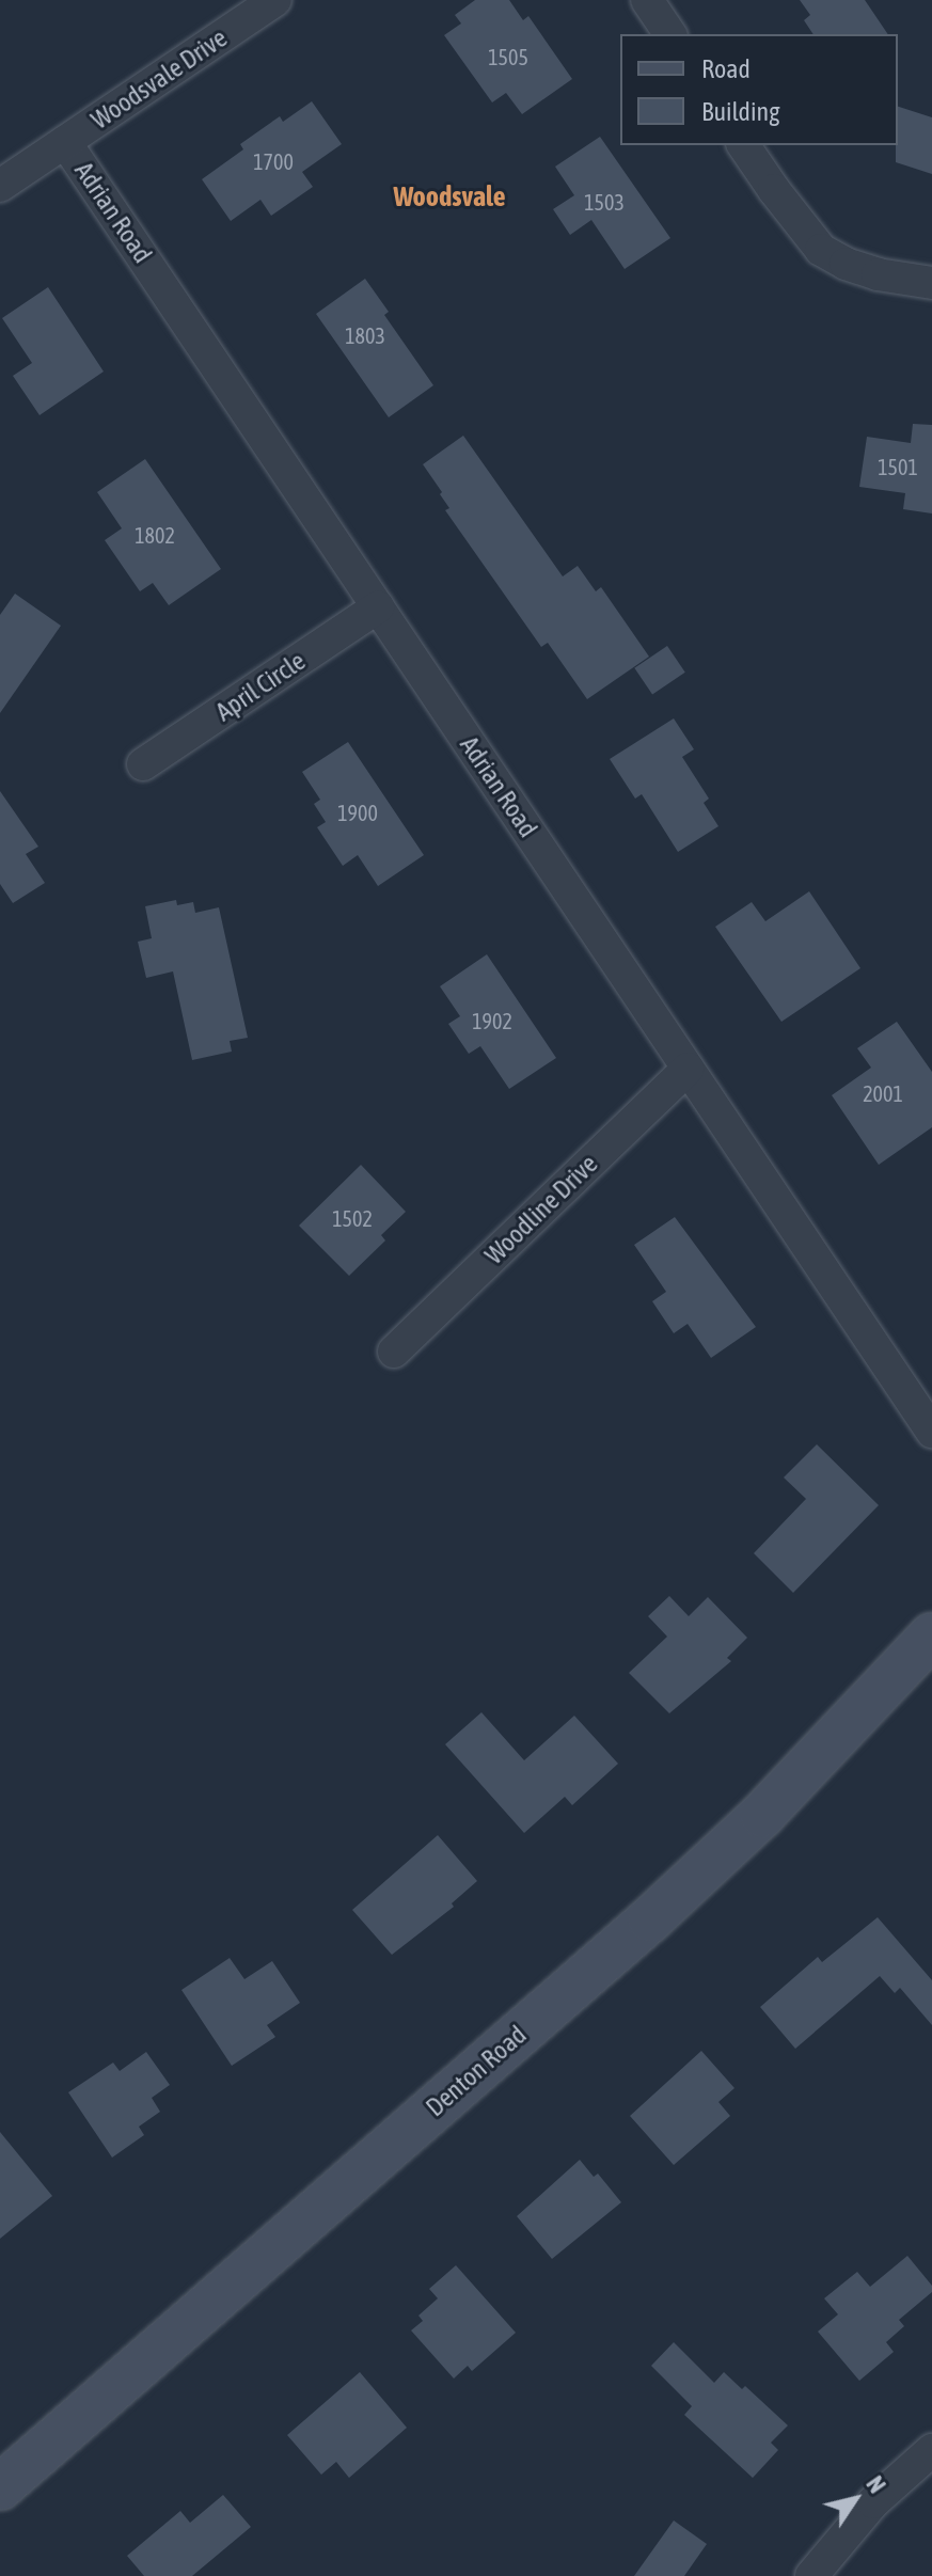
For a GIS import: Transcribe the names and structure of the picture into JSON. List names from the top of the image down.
{
  "streets": {
    "street": [
      "Woodsvale Drive",
      "Adrian Road",
      "April Circle",
      "Woodline Drive",
      "Denton Road"
    ]
  },
  "crossings": [
    ["Woodsvale Drive", "Adrian Road"],
    ["Adrian Road", "April Circle"],
    ["Adrian Road", "Woodline Drive"]
  ],
  "districts": ["Woodsvale"],
  "house_numbers": [
    "1505",
    "1700",
    "1503",
    "1803",
    "1501",
    "1802",
    "1900",
    "1902",
    "2001",
    "1502"
  ],
  "legend": ["Road", "Building"],
  "north": "top right"
}
